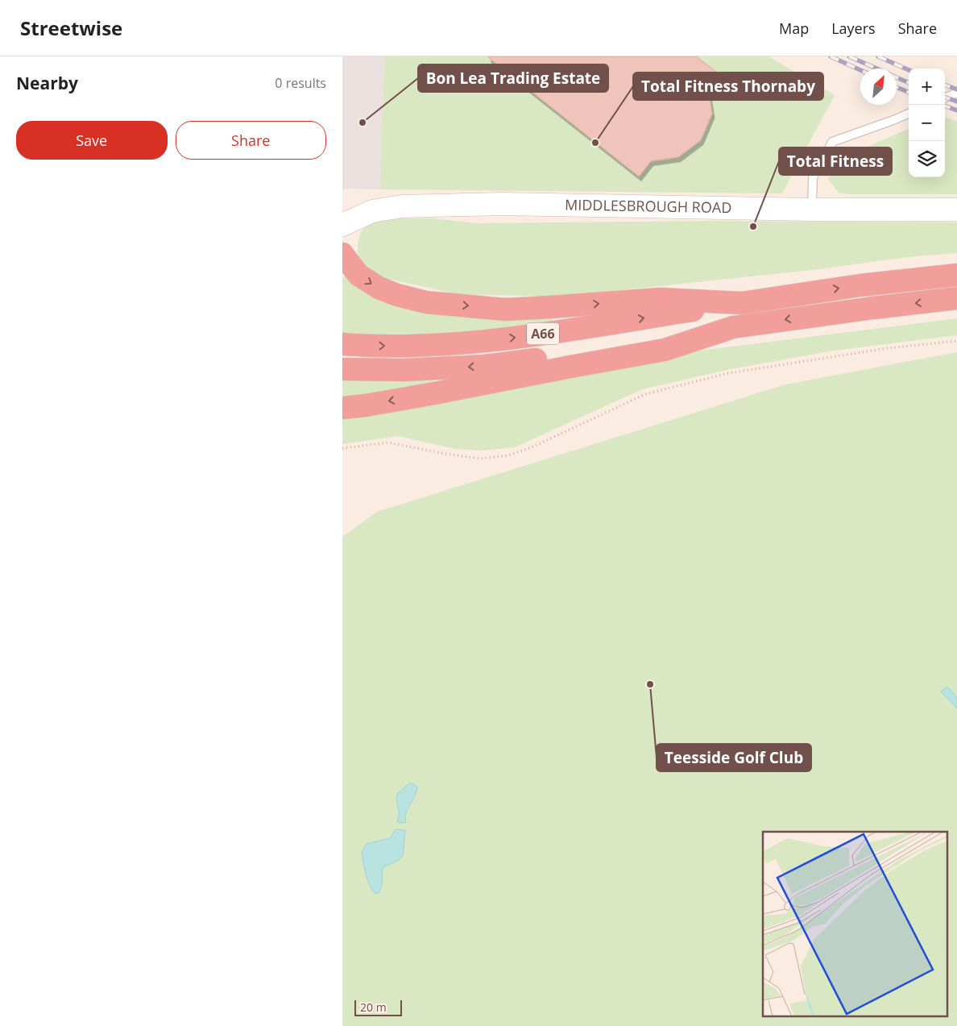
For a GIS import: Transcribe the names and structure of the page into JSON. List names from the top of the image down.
{
  "streets": {
    "highway": ["A66"],
    "main road": ["MIDDLESBROUGH ROAD"]
  },
  "places": [
    "Bon Lea Trading Estate",
    "Total Fitness Thornaby",
    "Total Fitness",
    "Teesside Golf Club"
  ],
  "scale_bar": "20 m",
  "north": "top right",
  "page": {
    "header": "Streetwise",
    "nav": ["Map", "Layers", "Share"],
    "heading": ["Nearby", "0 results"],
    "map_buttons": ["+", "−"],
    "buttons": ["Save", "Share"],
    "scale": "20 m"
  }
}
